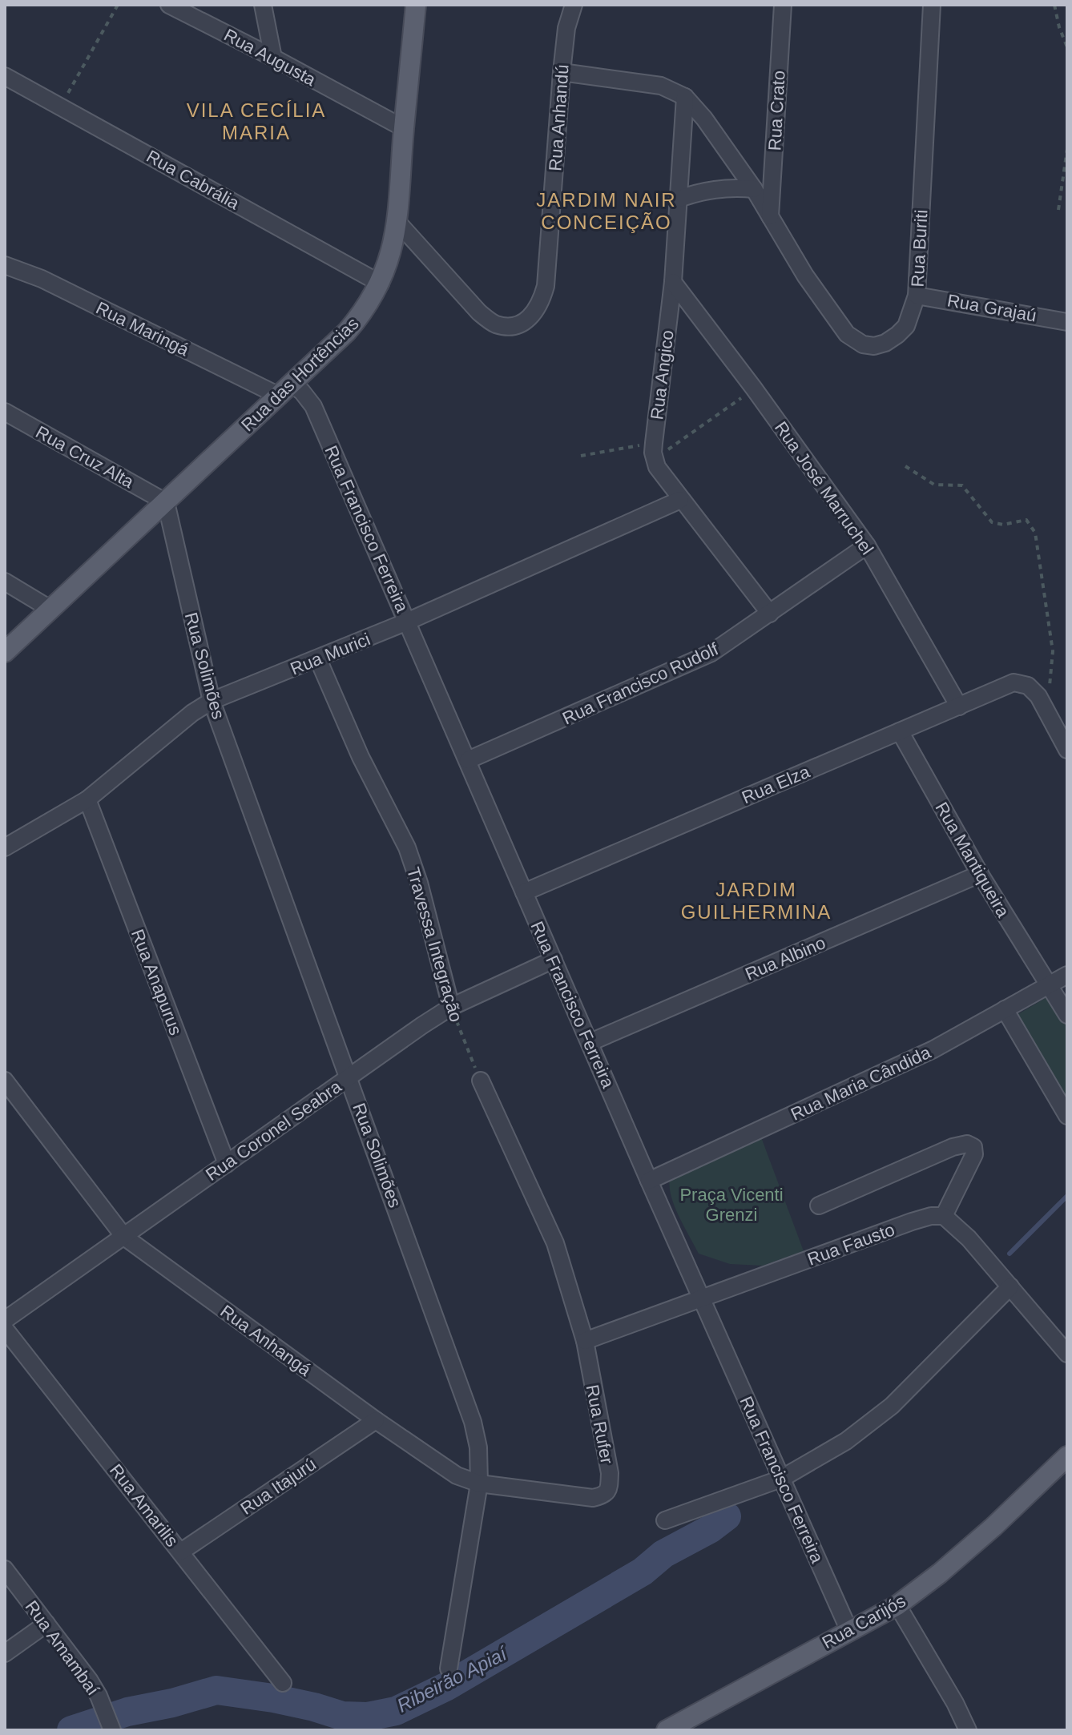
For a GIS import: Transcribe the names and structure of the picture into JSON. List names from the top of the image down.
{
  "streets": {
    "main road": ["Rua das Hortências", "Rua Carijós"],
    "street": [
      "Rua Augusta",
      "Rua Crato",
      "Rua Anhandú",
      "Rua Cabrália",
      "Rua Buriti",
      "Rua Grajaú",
      "Rua Maringá",
      "Rua Angico",
      "Rua Cruz Alta",
      "Rua José Marruchel",
      "Rua Francisco Ferreira",
      "Rua Murici",
      "Rua Solimões",
      "Rua Francisco Rudolf",
      "Rua Elza",
      "Rua Mantiqueira",
      "Travessa Integração",
      "Rua Albino",
      "Rua Anapurus",
      "Rua Maria Cândida",
      "Rua Coronel Seabra",
      "Rua Fausto",
      "Rua Anhangá",
      "Rua Rufer",
      "Rua Itajurú",
      "Rua Amarilis",
      "Rua Amambaí"
    ]
  },
  "crossings": [
    ["Rua Augusta", "Rua das Hortências"],
    ["Rua Crato", "Rua Buriti"],
    ["Rua Anhandú", "Rua Buriti"],
    ["Rua Anhandú", "Rua das Hortências"],
    ["Rua Cabrália", "Rua das Hortências"],
    ["Rua Buriti", "Rua Grajaú"],
    ["Rua Buriti", "Rua Angico"],
    ["Rua Maringá", "Rua das Hortências"],
    ["Rua Maringá", "Rua Francisco Ferreira"],
    ["Rua das Hortências", "Rua Cruz Alta"],
    ["Rua das Hortências", "Rua Francisco Ferreira"],
    ["Rua das Hortências", "Rua Solimões"],
    ["Rua Angico", "Rua José Marruchel"],
    ["Rua Cruz Alta", "Rua Solimões"],
    ["Rua José Marruchel", "Rua Francisco Rudolf"],
    ["Rua José Marruchel", "Rua Elza"],
    ["Rua Francisco Ferreira", "Rua Murici"],
    ["Rua Francisco Ferreira", "Rua Francisco Rudolf"],
    ["Rua Francisco Ferreira", "Rua Elza"],
    ["Rua Francisco Ferreira", "Rua Albino"],
    ["Rua Francisco Ferreira", "Rua Maria Cândida"],
    ["Rua Francisco Ferreira", "Rua Coronel Seabra"],
    ["Rua Francisco Ferreira", "Rua Fausto"],
    ["Rua Francisco Ferreira", "Rua Carijós"],
    ["Rua Murici", "Rua Solimões"],
    ["Rua Murici", "Travessa Integração"],
    ["Rua Murici", "Rua Anapurus"],
    ["Rua Solimões", "Rua Coronel Seabra"],
    ["Rua Solimões", "Rua Anhangá"],
    ["Rua Elza", "Rua Mantiqueira"],
    ["Rua Mantiqueira", "Rua Albino"],
    ["Rua Mantiqueira", "Rua Maria Cândida"],
    ["Travessa Integração", "Rua Coronel Seabra"],
    ["Rua Anapurus", "Rua Coronel Seabra"],
    ["Rua Coronel Seabra", "Rua Anhangá"],
    ["Rua Fausto", "Rua Rufer"],
    ["Rua Anhangá", "Rua Rufer"],
    ["Rua Anhangá", "Rua Itajurú"],
    ["Rua Itajurú", "Rua Amarilis"]
  ],
  "districts": ["VILA CECÍLIA MARIA", "JARDIM NAIR CONCEIÇÃO", "JARDIM GUILHERMINA"],
  "water": ["Ribeirão Apiaí"],
  "parks": ["Praça Vicenti Grenzi"]
}
